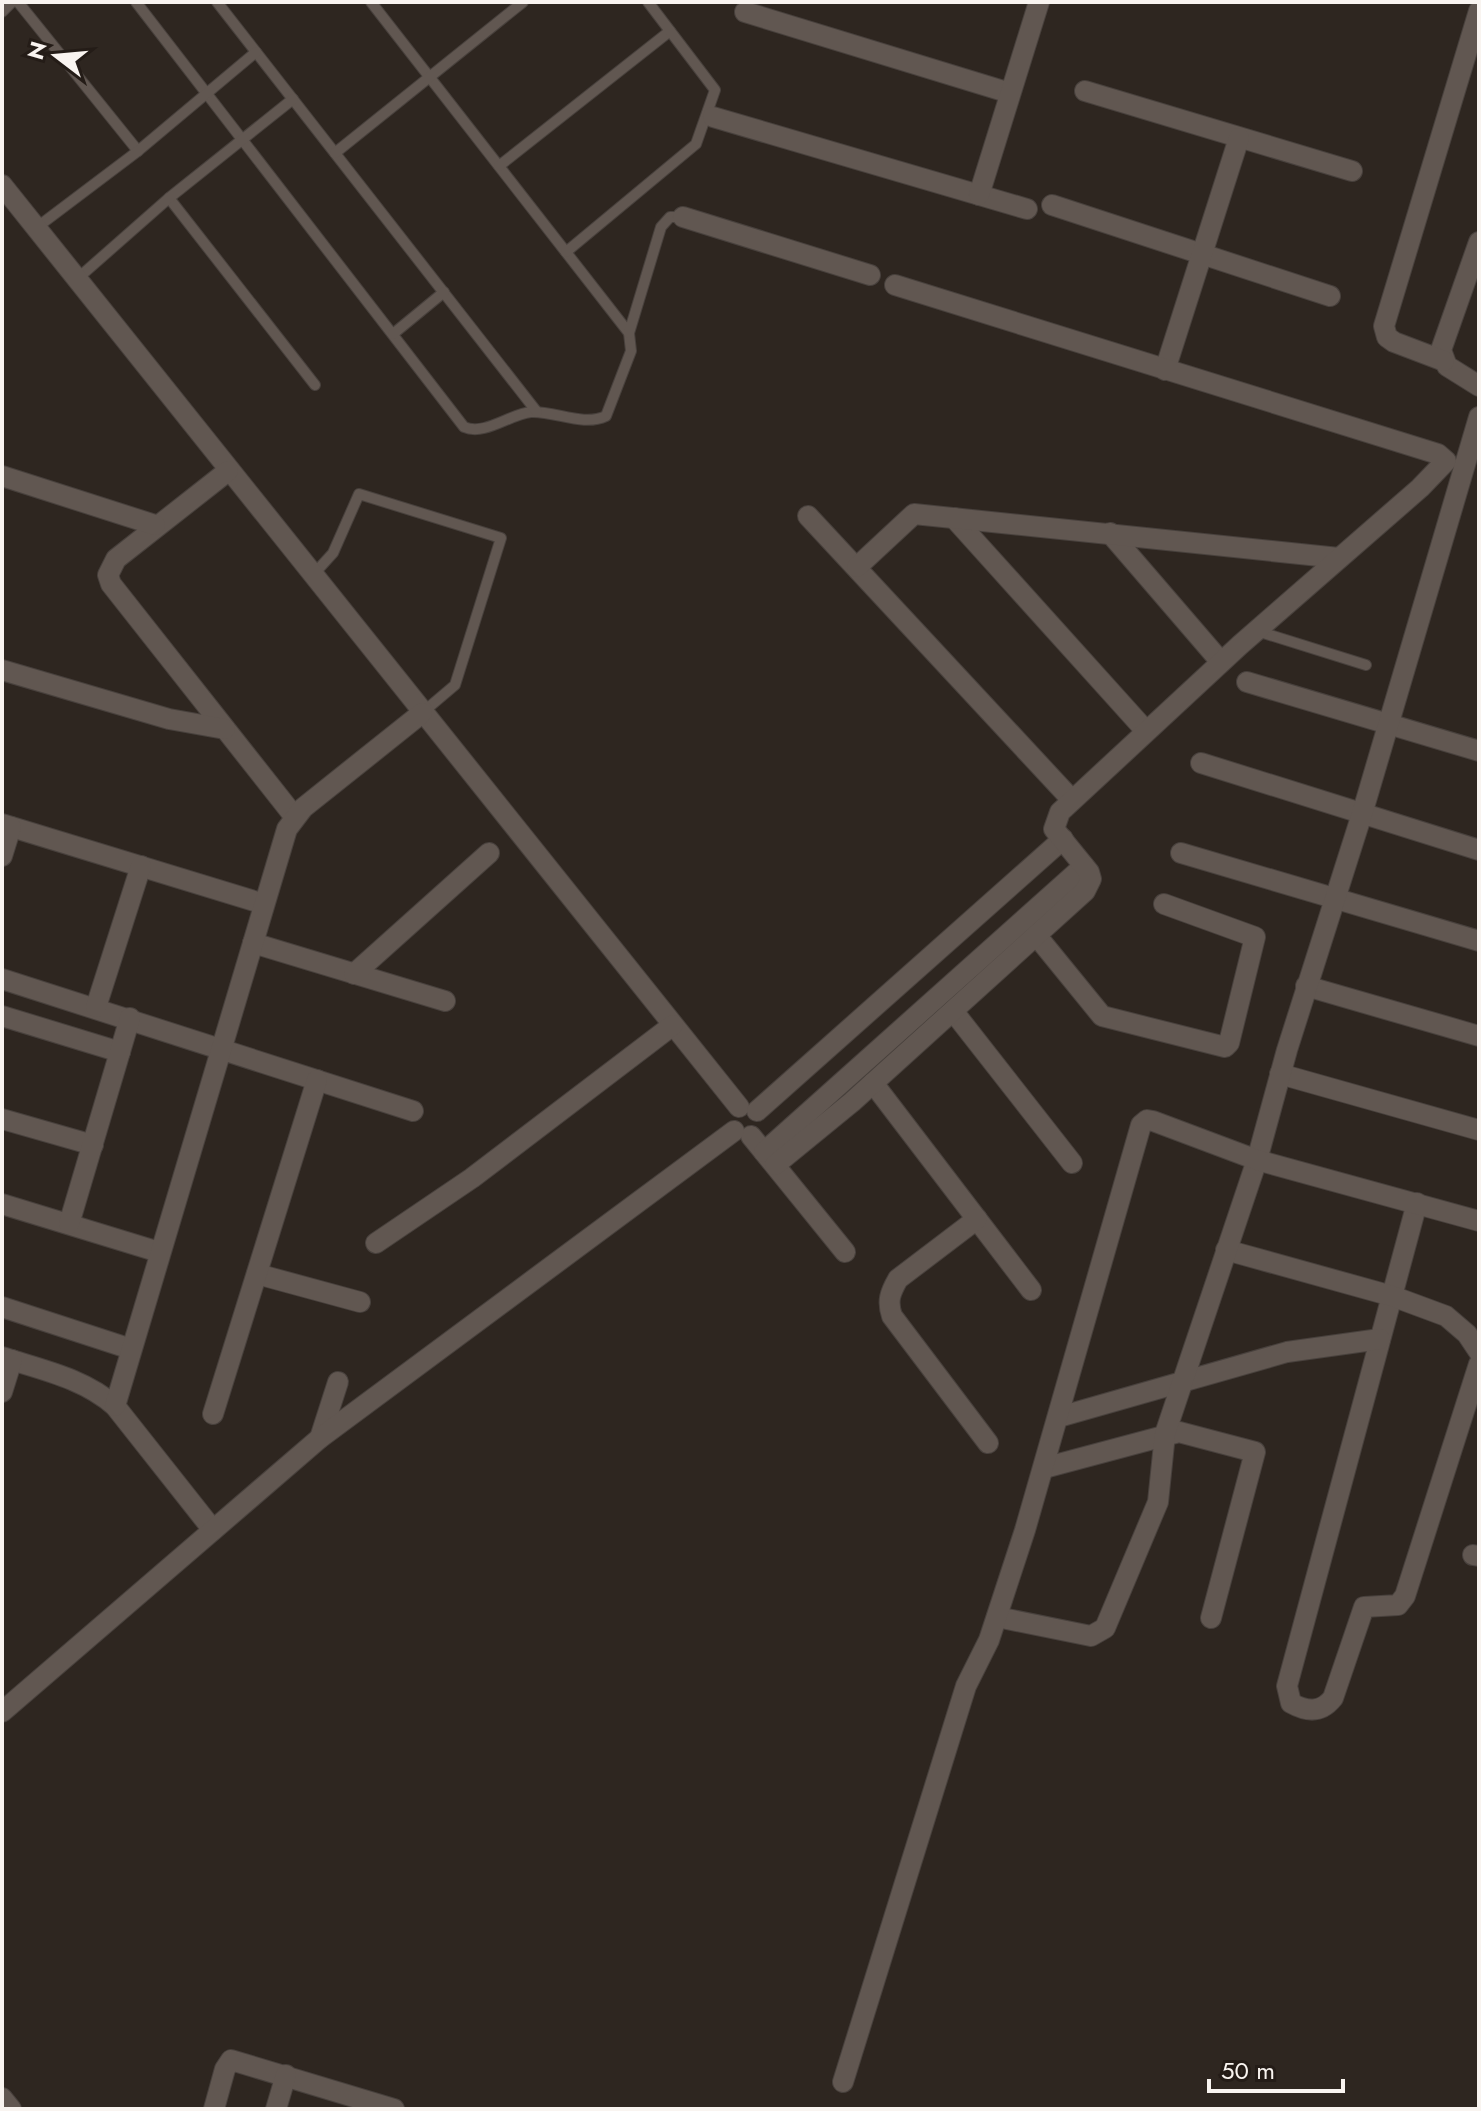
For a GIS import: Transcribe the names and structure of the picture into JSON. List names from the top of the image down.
{
  "scale_bar": "50 m",
  "north": "left"
}
